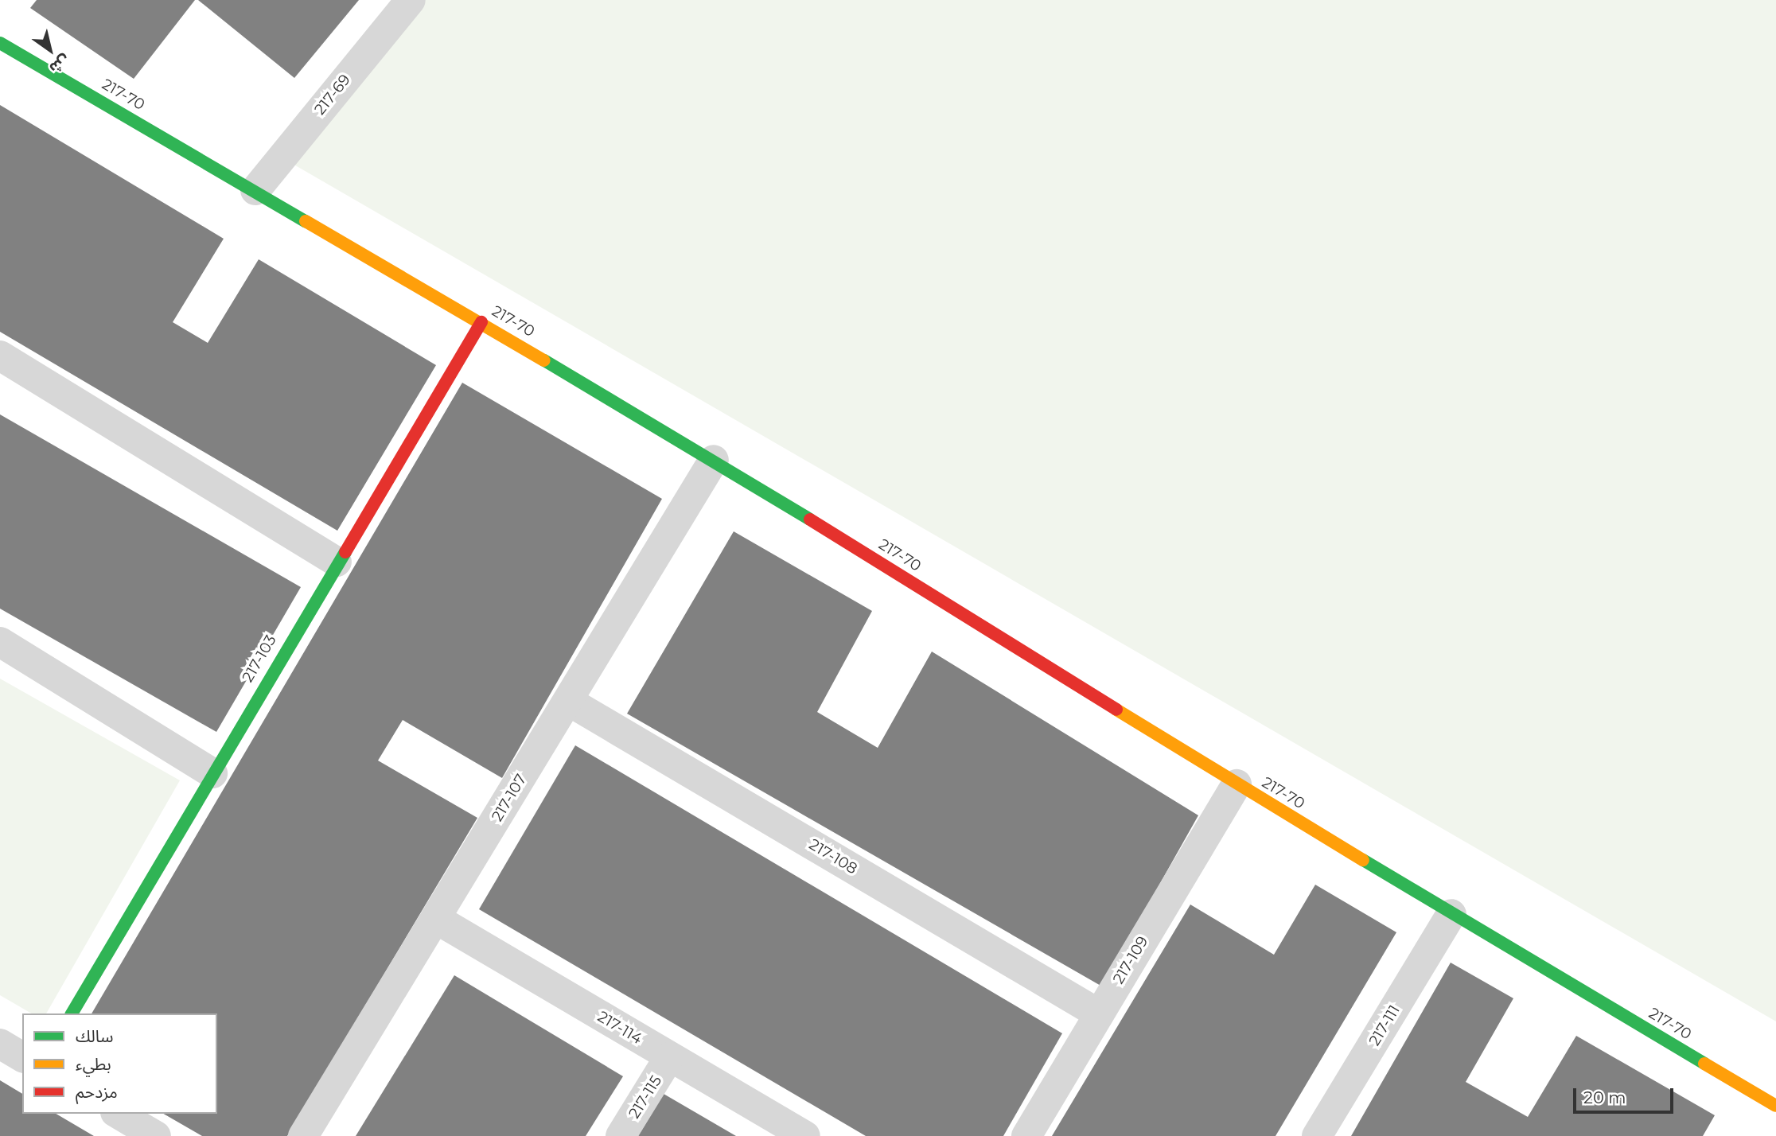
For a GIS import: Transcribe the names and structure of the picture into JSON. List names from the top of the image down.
{
  "streets": {
    "street": [
      "217-70",
      "217-69",
      "217-103",
      "217-107",
      "217-108",
      "217-109",
      "217-111",
      "217-114",
      "217-115"
    ]
  },
  "crossings": [
    ["217-70", "217-69"],
    ["217-70", "217-103"],
    ["217-70", "217-107"],
    ["217-70", "217-109"],
    ["217-70", "217-111"],
    ["217-107", "217-108"],
    ["217-107", "217-114"],
    ["217-108", "217-109"],
    ["217-114", "217-115"]
  ],
  "legend": ["سالك", "بطيء", "مزدحم"],
  "scale_bar": "20 m",
  "north": "bottom right"
}
